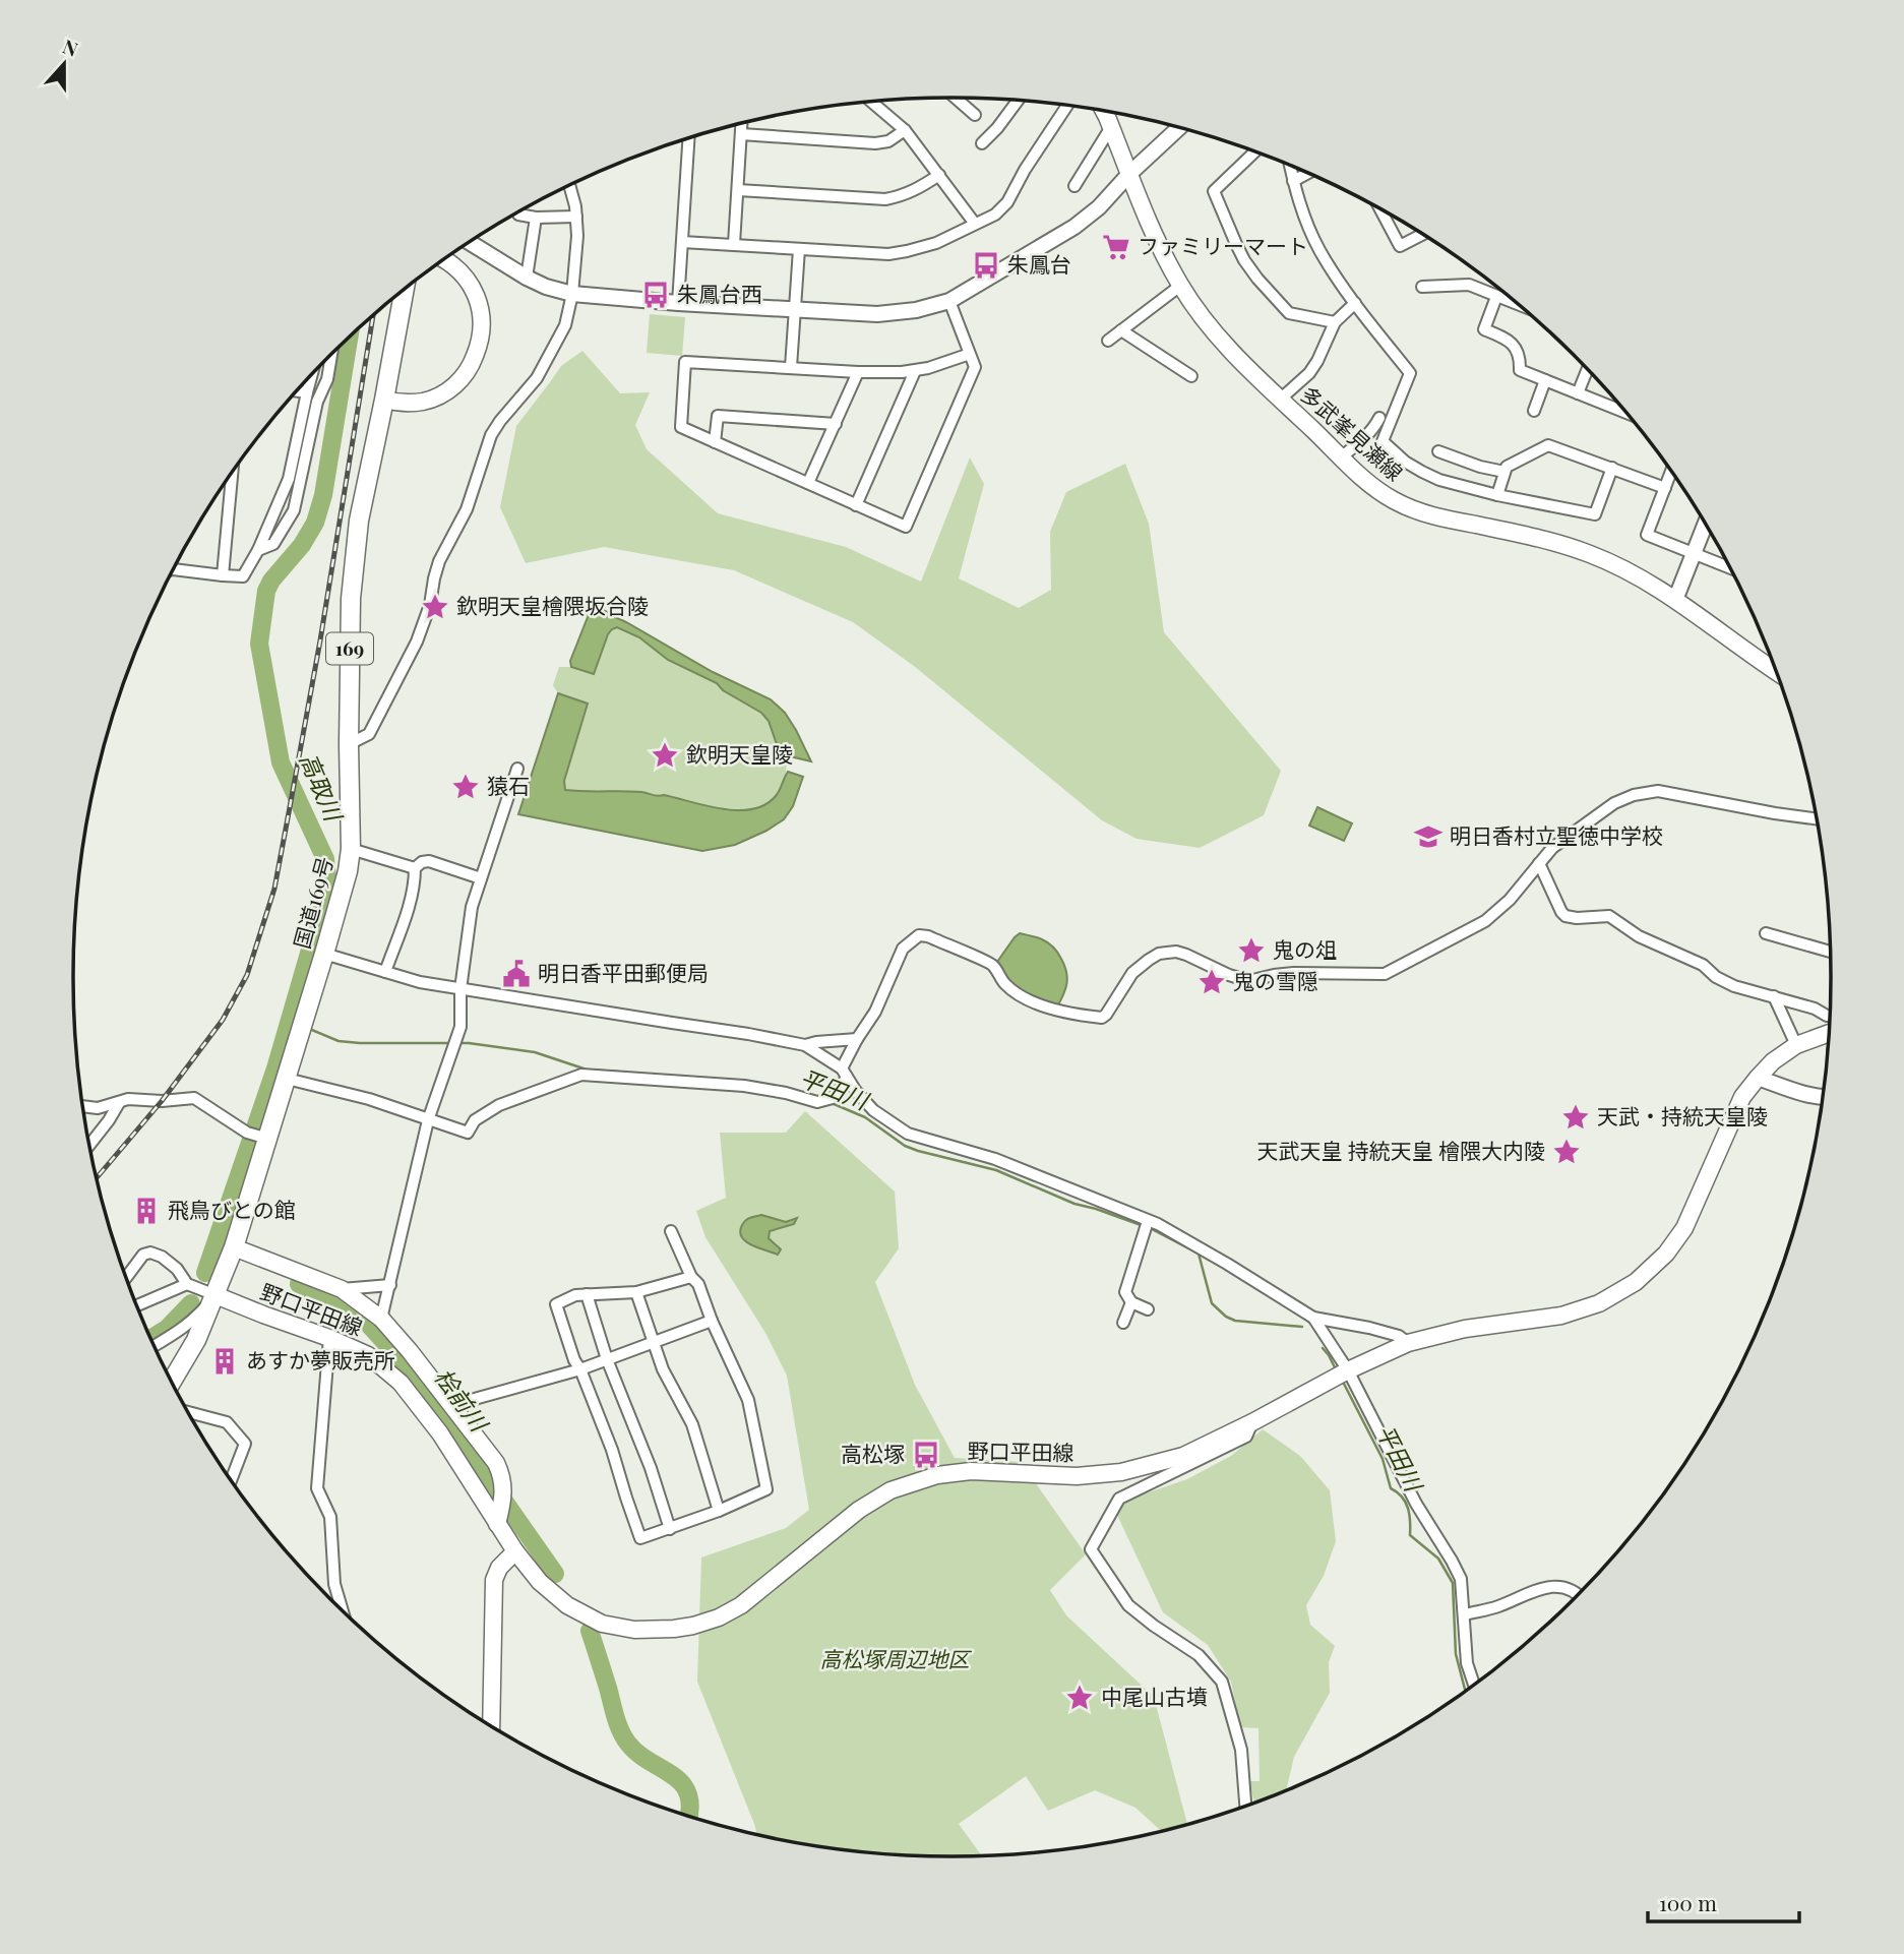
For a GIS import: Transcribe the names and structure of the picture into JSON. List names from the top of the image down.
{
  "streets": {
    "highway": ["169", "国道169号"],
    "main road": ["多武峯見瀬線", "野口平田線"]
  },
  "crossings": [
    ["国道169号", "野口平田線"]
  ],
  "water": ["高取川", "平田川", "桧前川"],
  "parks": ["高松塚周辺地区"],
  "places": {
    "supermarket": ["ファミリーマート"],
    "bus stop": ["朱鳳台", "朱鳳台西", "高松塚"],
    "place": [
      "欽明天皇檜隈坂合陵",
      "欽明天皇陵",
      "猿石",
      "鬼の俎",
      "鬼の雪隠",
      "天武・持統天皇陵",
      "天武天皇 持統天皇 檜隈大内陵",
      "中尾山古墳"
    ],
    "school or university": ["明日香村立聖徳中学校"],
    "public building": ["明日香平田郵便局"],
    "building": ["飛鳥びとの館", "あすか夢販売所"]
  },
  "scale_bar": "100 m",
  "north": "top"
}
